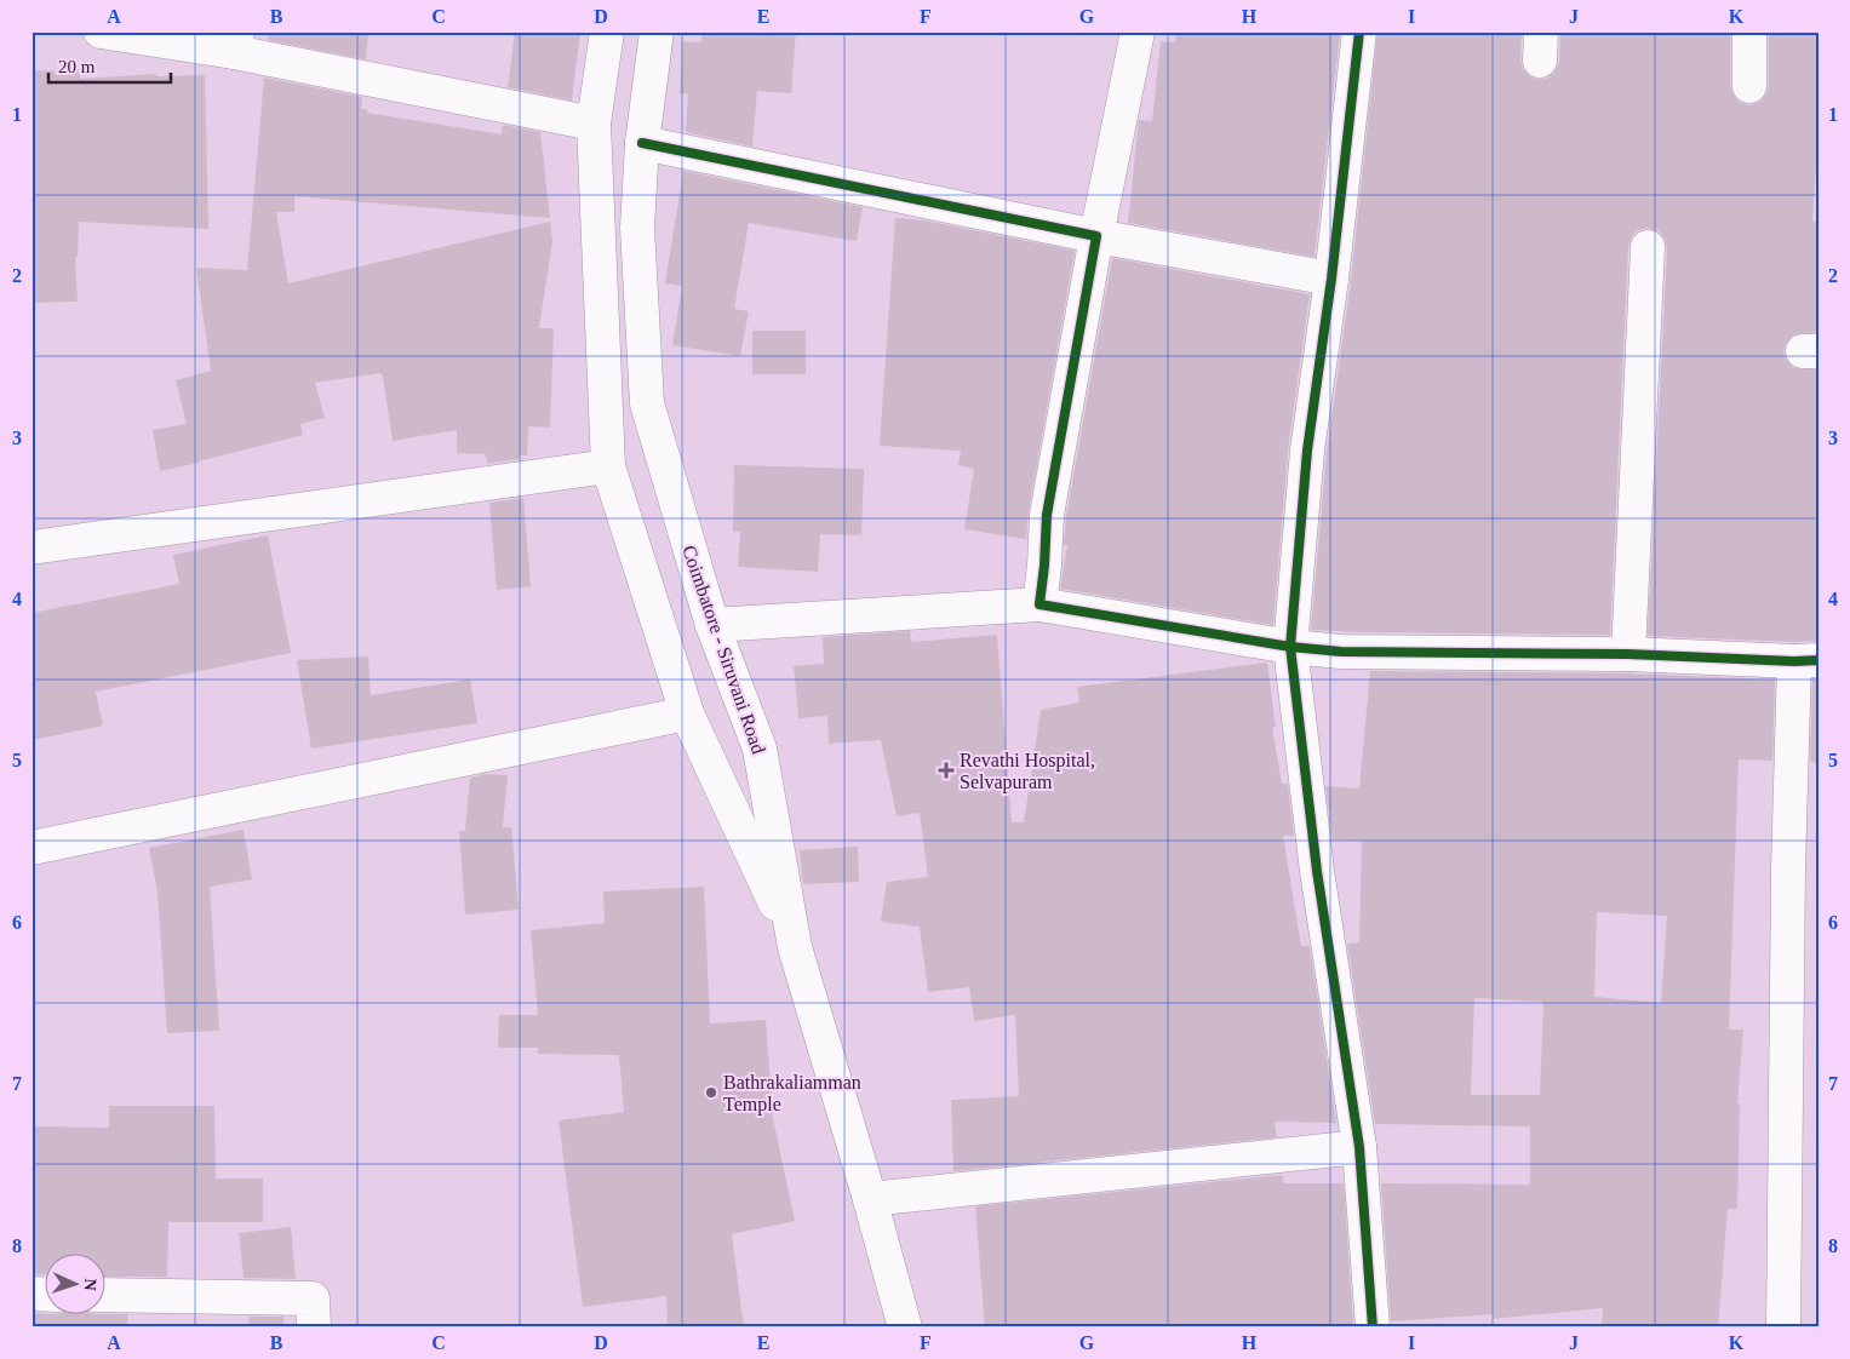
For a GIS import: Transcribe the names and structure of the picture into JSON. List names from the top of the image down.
{
  "streets": {
    "street": ["Coimbatore - Siruvani Road"]
  },
  "places": {
    "health": ["Revathi Hospital, Selvapuram"],
    "other": ["Bathrakaliamman Temple"]
  },
  "scale_bar": "20 m",
  "north": "right",
  "grid": {
    "columns": [
      "A",
      "B",
      "C",
      "D",
      "E",
      "F",
      "G",
      "H",
      "I",
      "J",
      "K"
    ],
    "rows": [
      "1",
      "2",
      "3",
      "4",
      "5",
      "6",
      "7",
      "8"
    ]
  }
}
